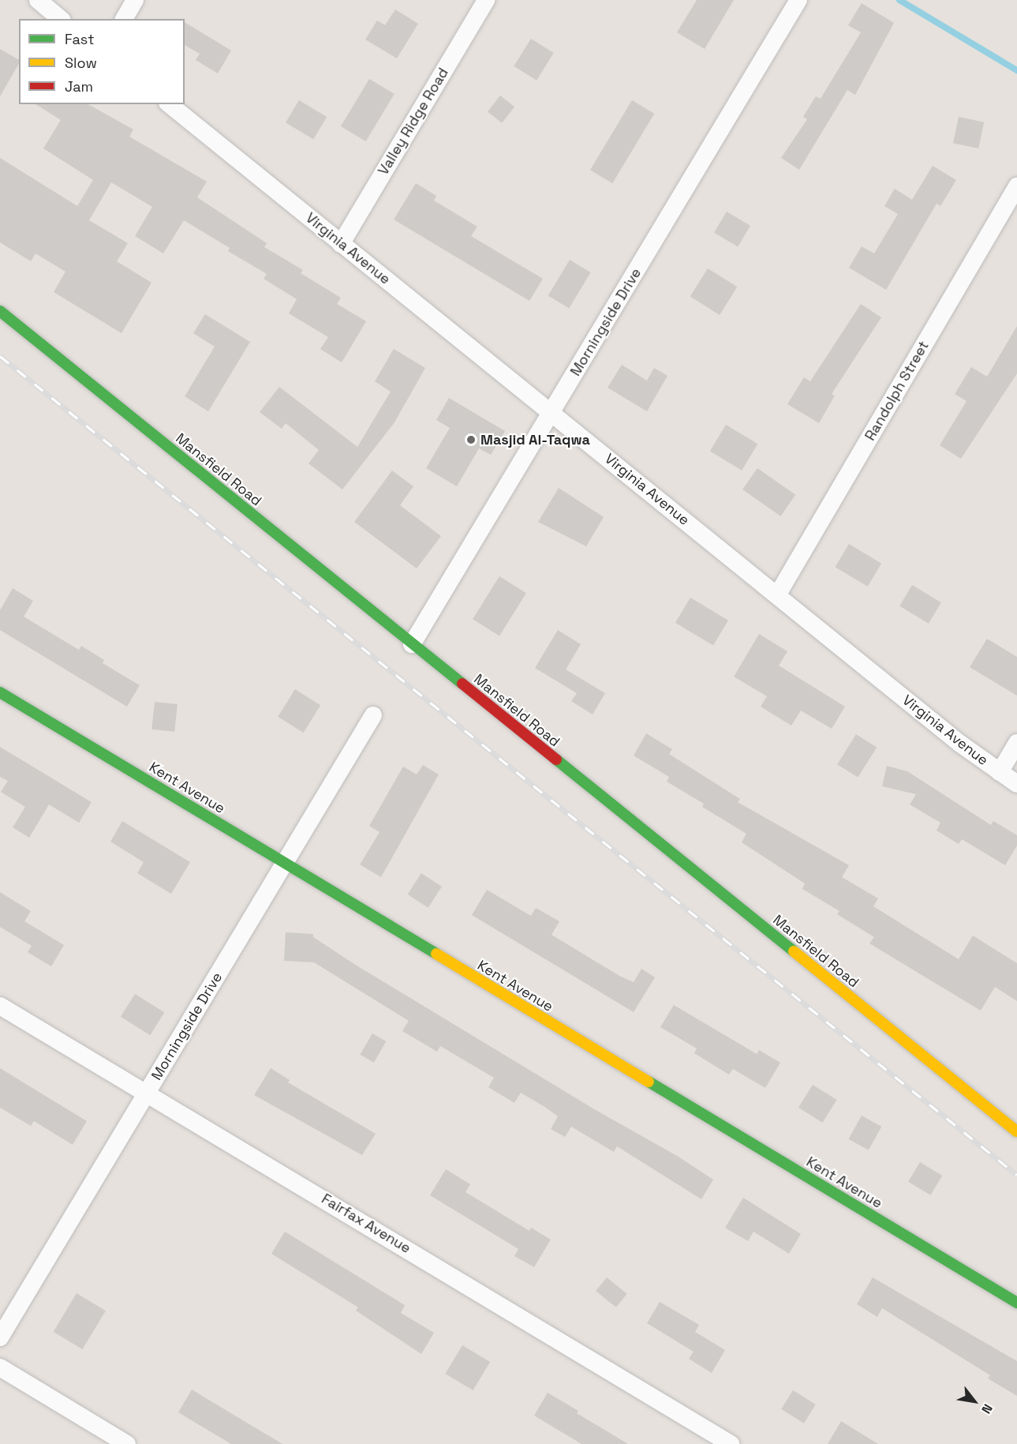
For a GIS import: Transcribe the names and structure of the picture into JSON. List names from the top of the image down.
{
  "streets": {
    "main road": ["Mansfield Road", "Kent Avenue"],
    "street": [
      "Valley Ridge Road",
      "Virginia Avenue",
      "Morningside Drive",
      "Randolph Street",
      "Fairfax Avenue"
    ]
  },
  "crossings": [
    ["Valley Ridge Road", "Virginia Avenue"],
    ["Virginia Avenue", "Morningside Drive"],
    ["Virginia Avenue", "Randolph Street"],
    ["Morningside Drive", "Mansfield Road"],
    ["Morningside Drive", "Kent Avenue"],
    ["Morningside Drive", "Fairfax Avenue"]
  ],
  "places": ["Masjid Al-Taqwa"],
  "legend": ["Fast", "Slow", "Jam"],
  "north": "bottom right"
}
